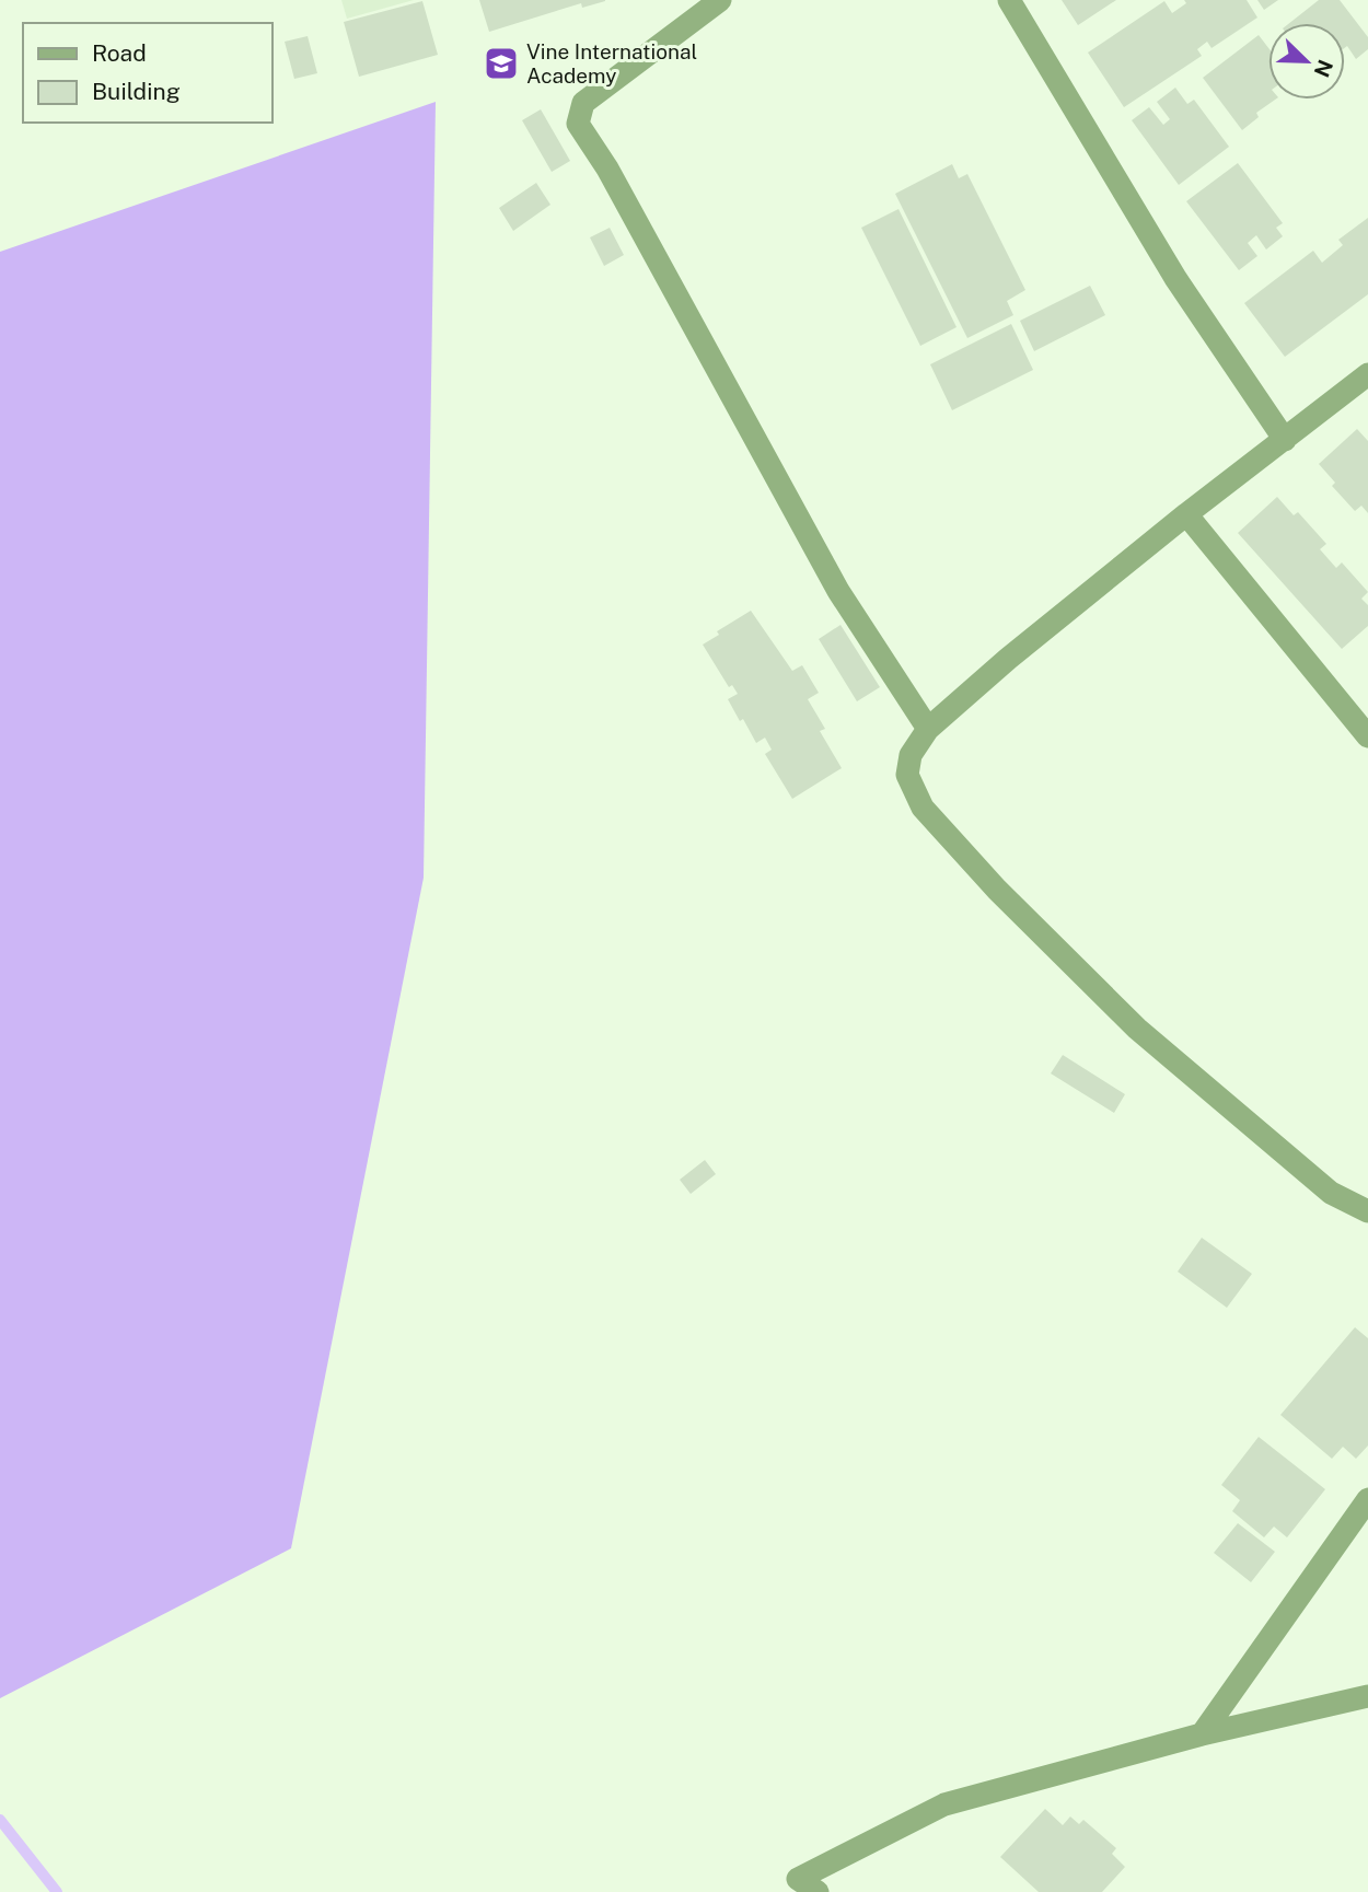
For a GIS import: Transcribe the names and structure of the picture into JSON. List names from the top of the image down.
{
  "places": {
    "school or university": ["Vine International Academy"]
  },
  "legend": ["Road", "Building"],
  "north": "bottom right"
}
